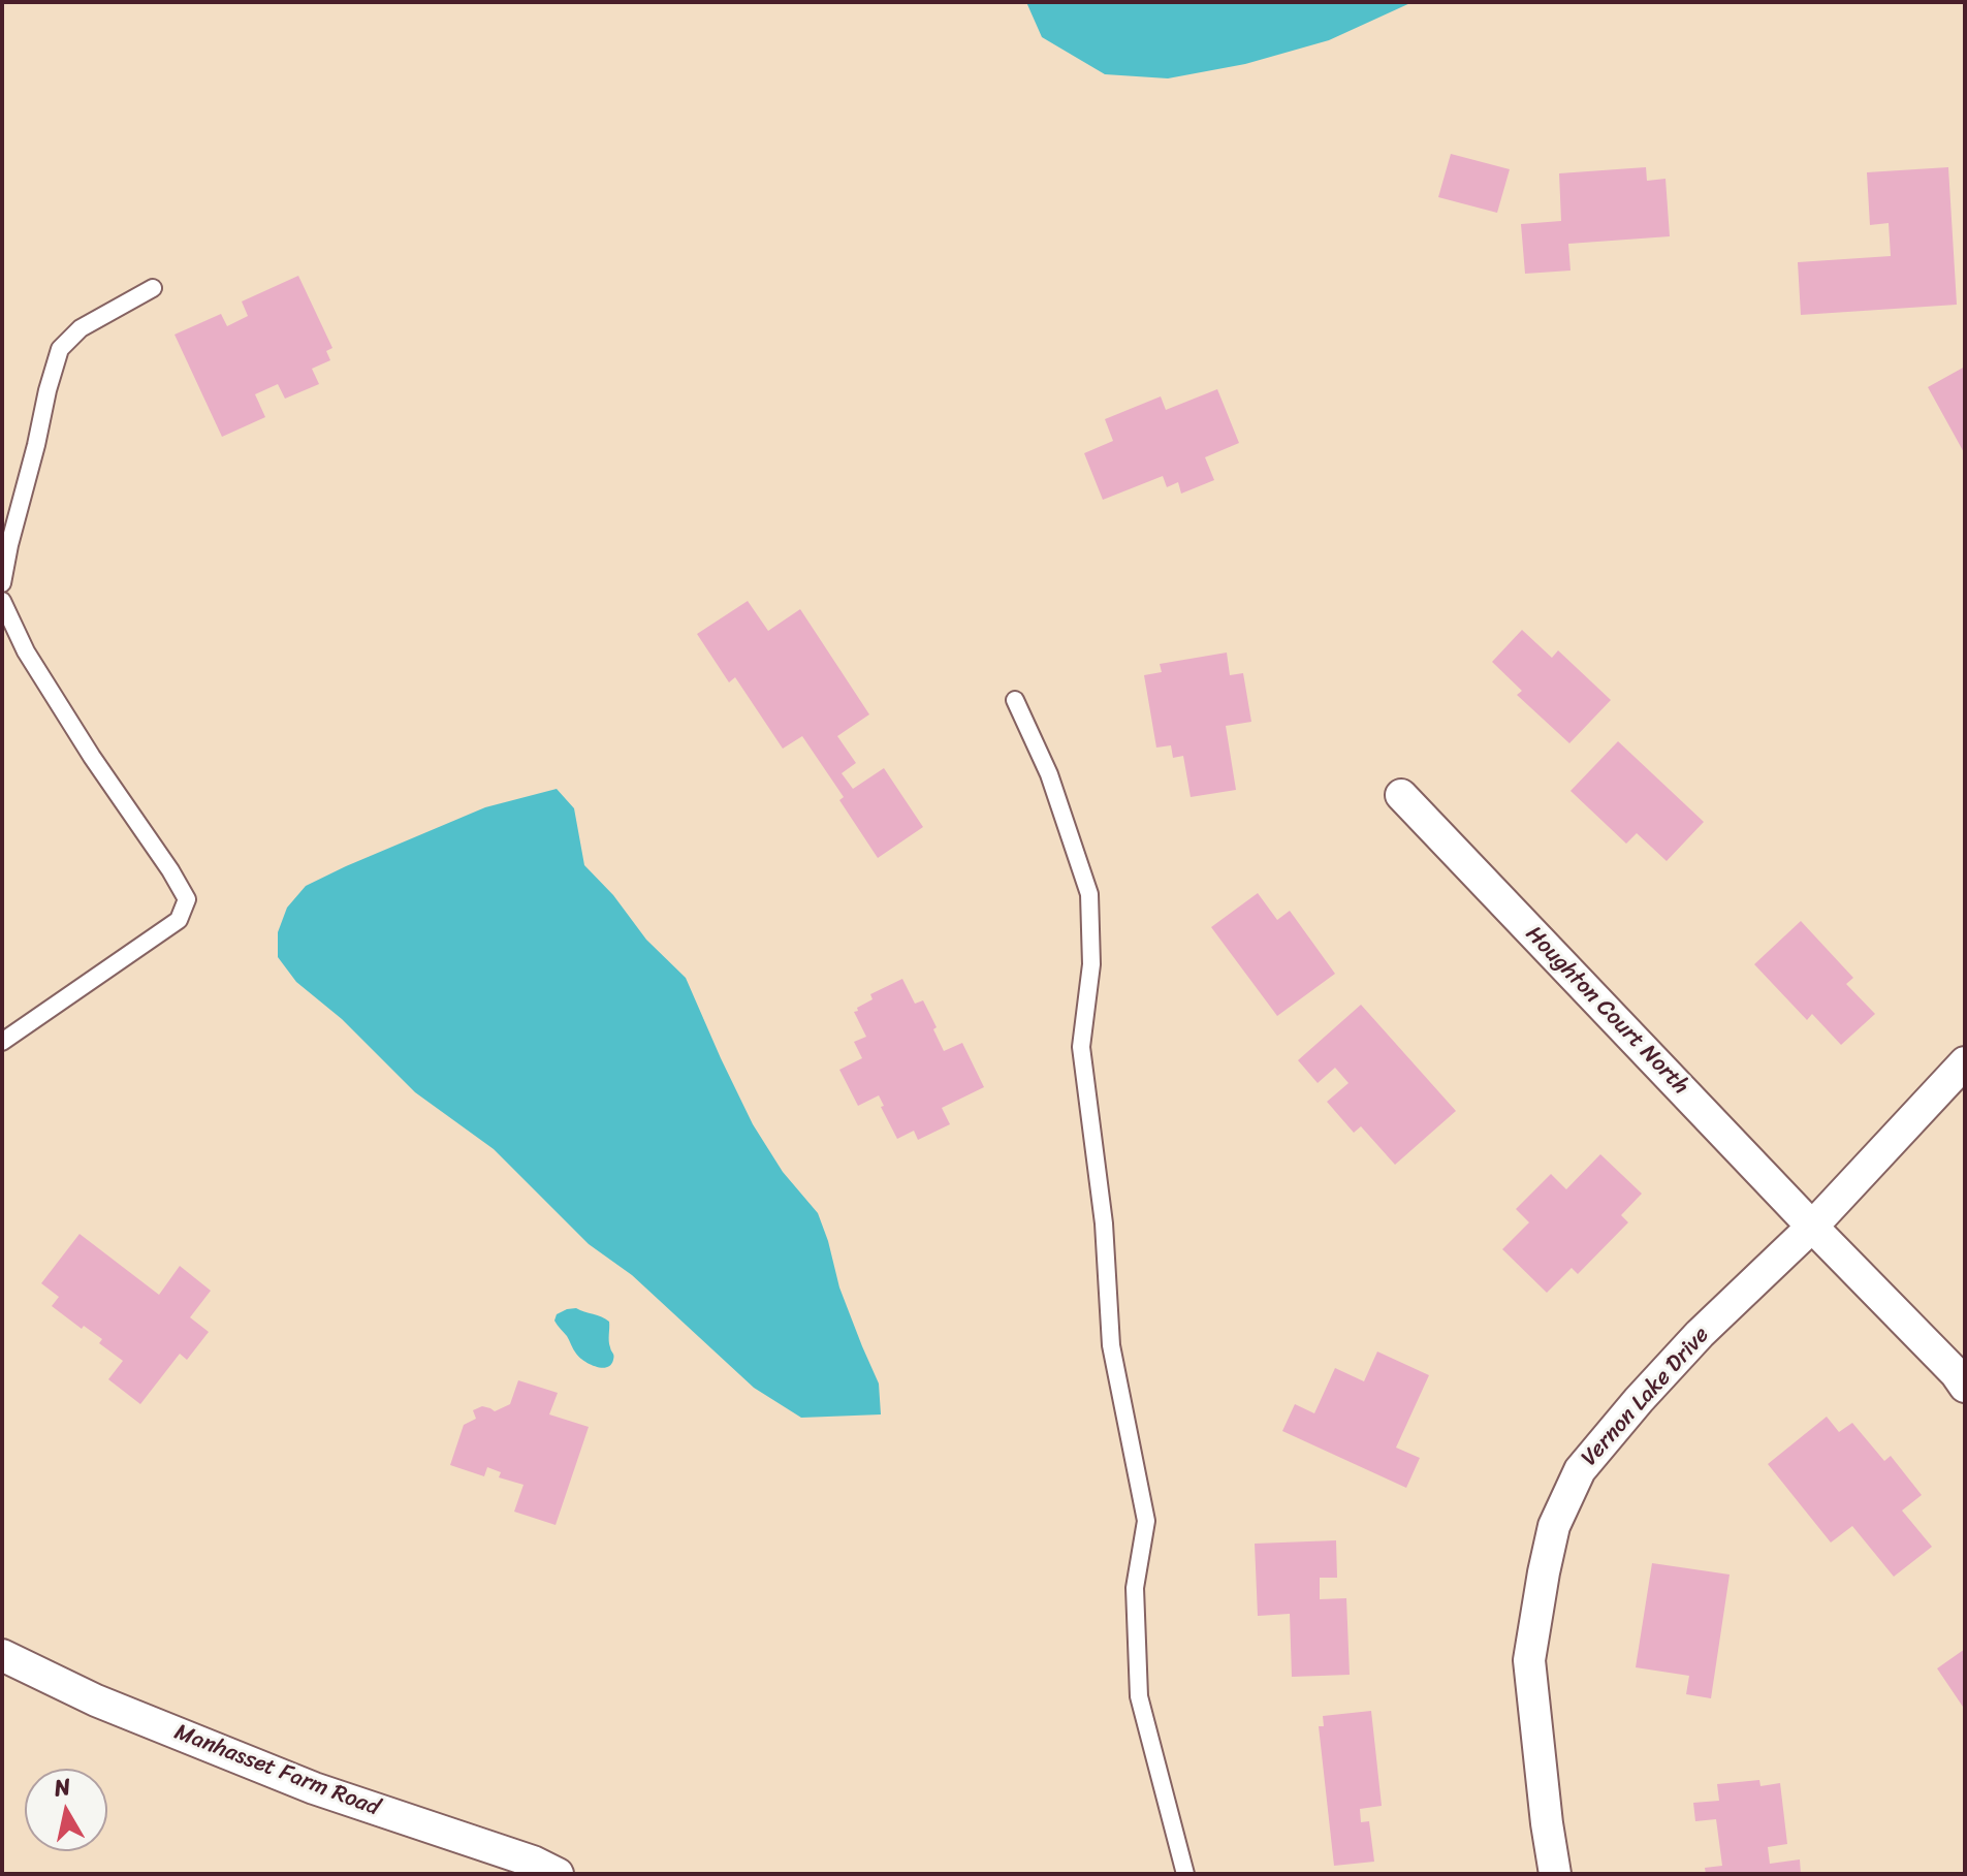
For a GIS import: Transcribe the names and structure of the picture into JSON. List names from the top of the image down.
{
  "streets": {
    "street": ["Houghton Court North", "Vernon Lake Drive", "Manhasset Farm Road"]
  },
  "crossings": [
    ["Houghton Court North", "Vernon Lake Drive"]
  ],
  "north": "top"
}
